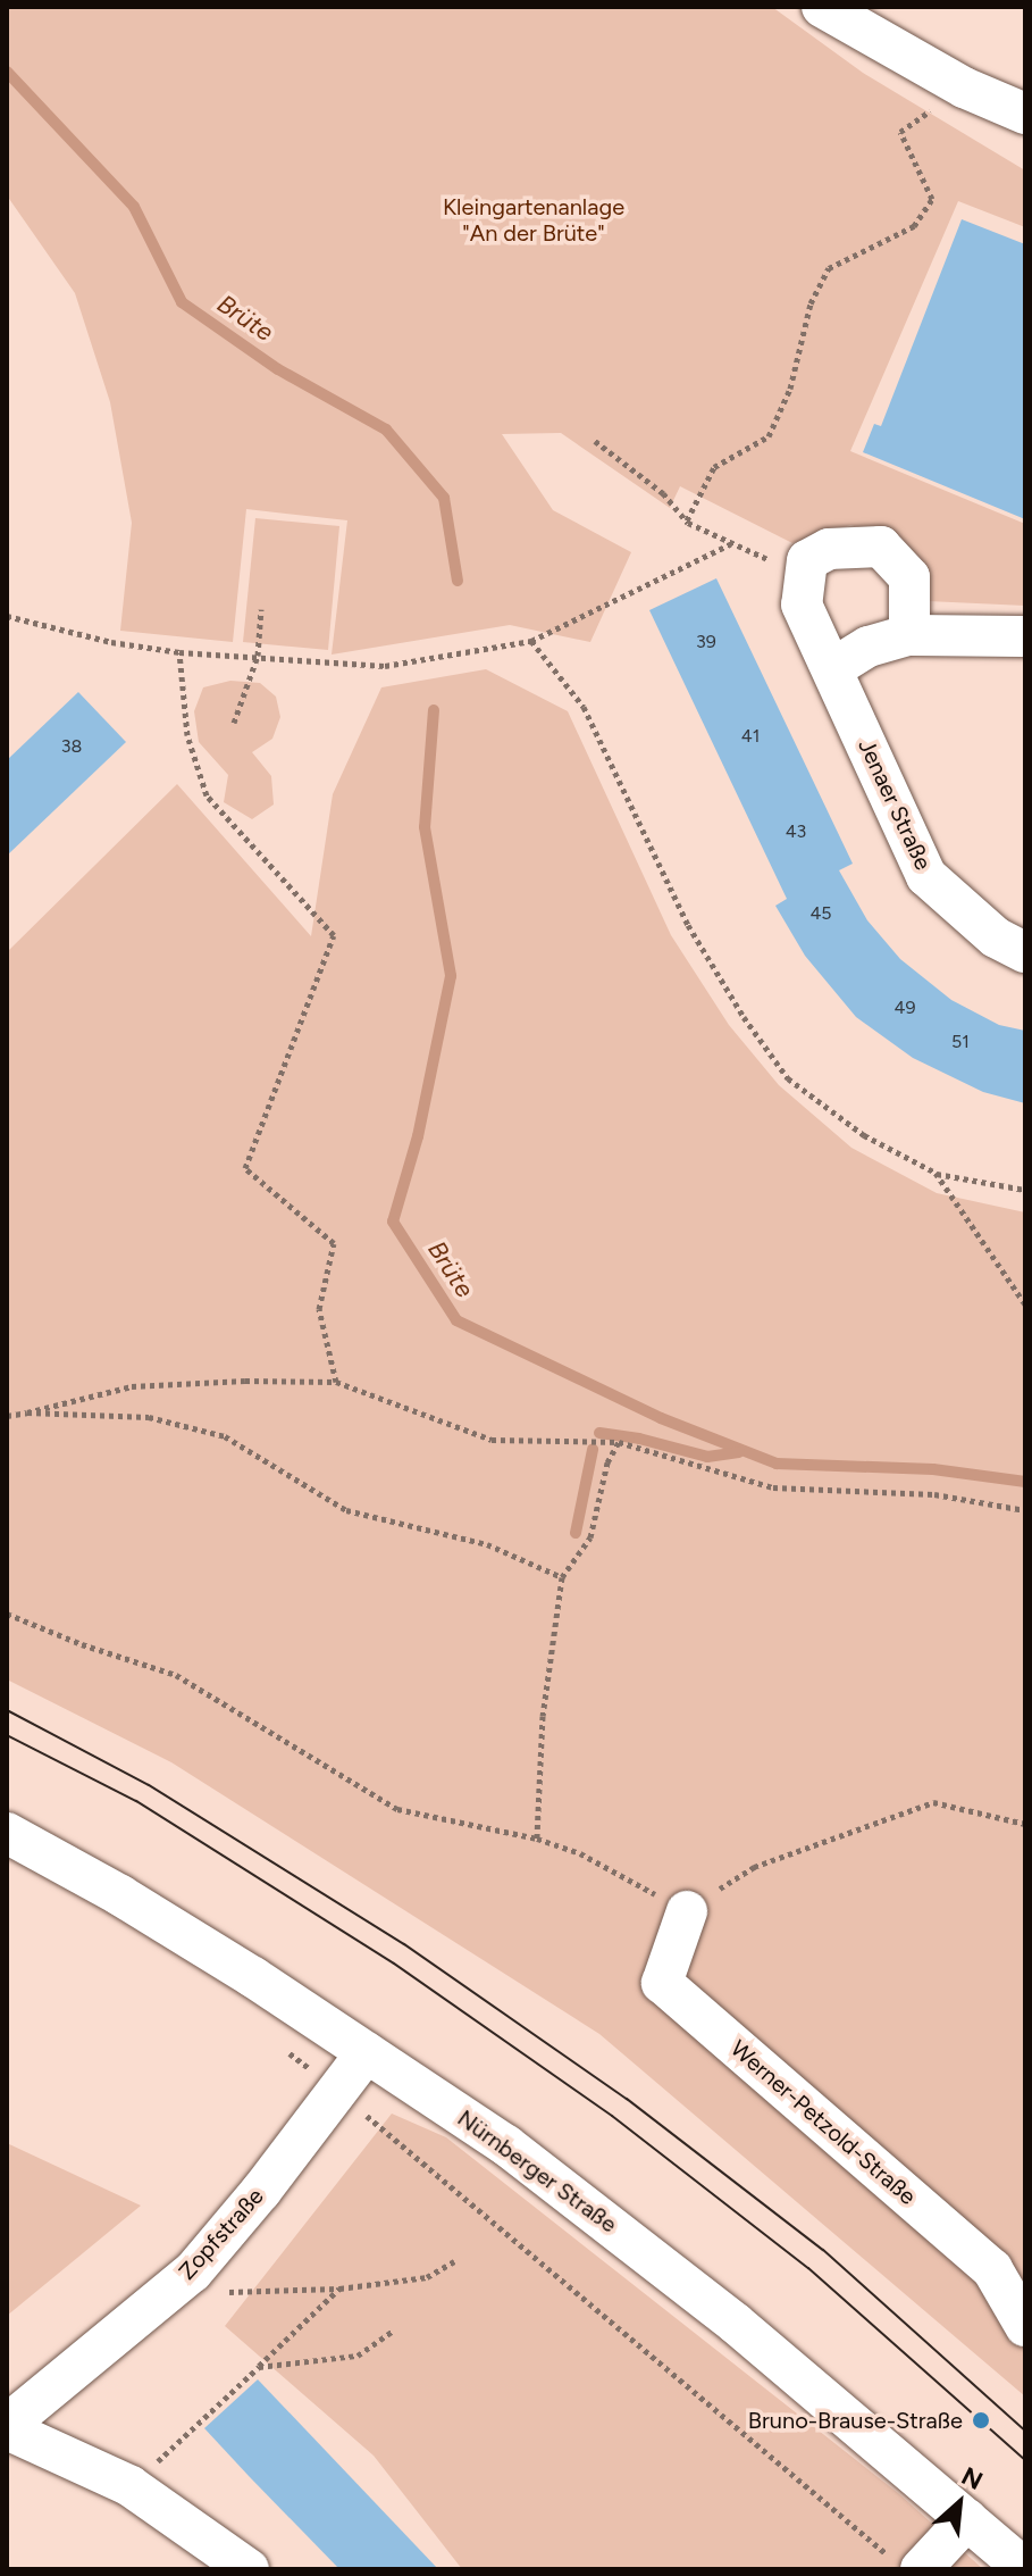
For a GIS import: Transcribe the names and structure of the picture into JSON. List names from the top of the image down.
{
  "streets": {
    "street": [
      "Jenaer Straße",
      "Werner-Petzold-Straße",
      "Nürnberger Straße",
      "Zopfstraße"
    ]
  },
  "crossings": [
    ["Nürnberger Straße", "Zopfstraße"]
  ],
  "water": ["Brüte"],
  "parks": ["Kleingartenanlage \"An der Brüte\""],
  "places": ["Bruno-Brause-Straße"],
  "house_numbers": [
    "39",
    "41",
    "38",
    "43",
    "45",
    "49",
    "51"
  ],
  "north": "top right"
}
